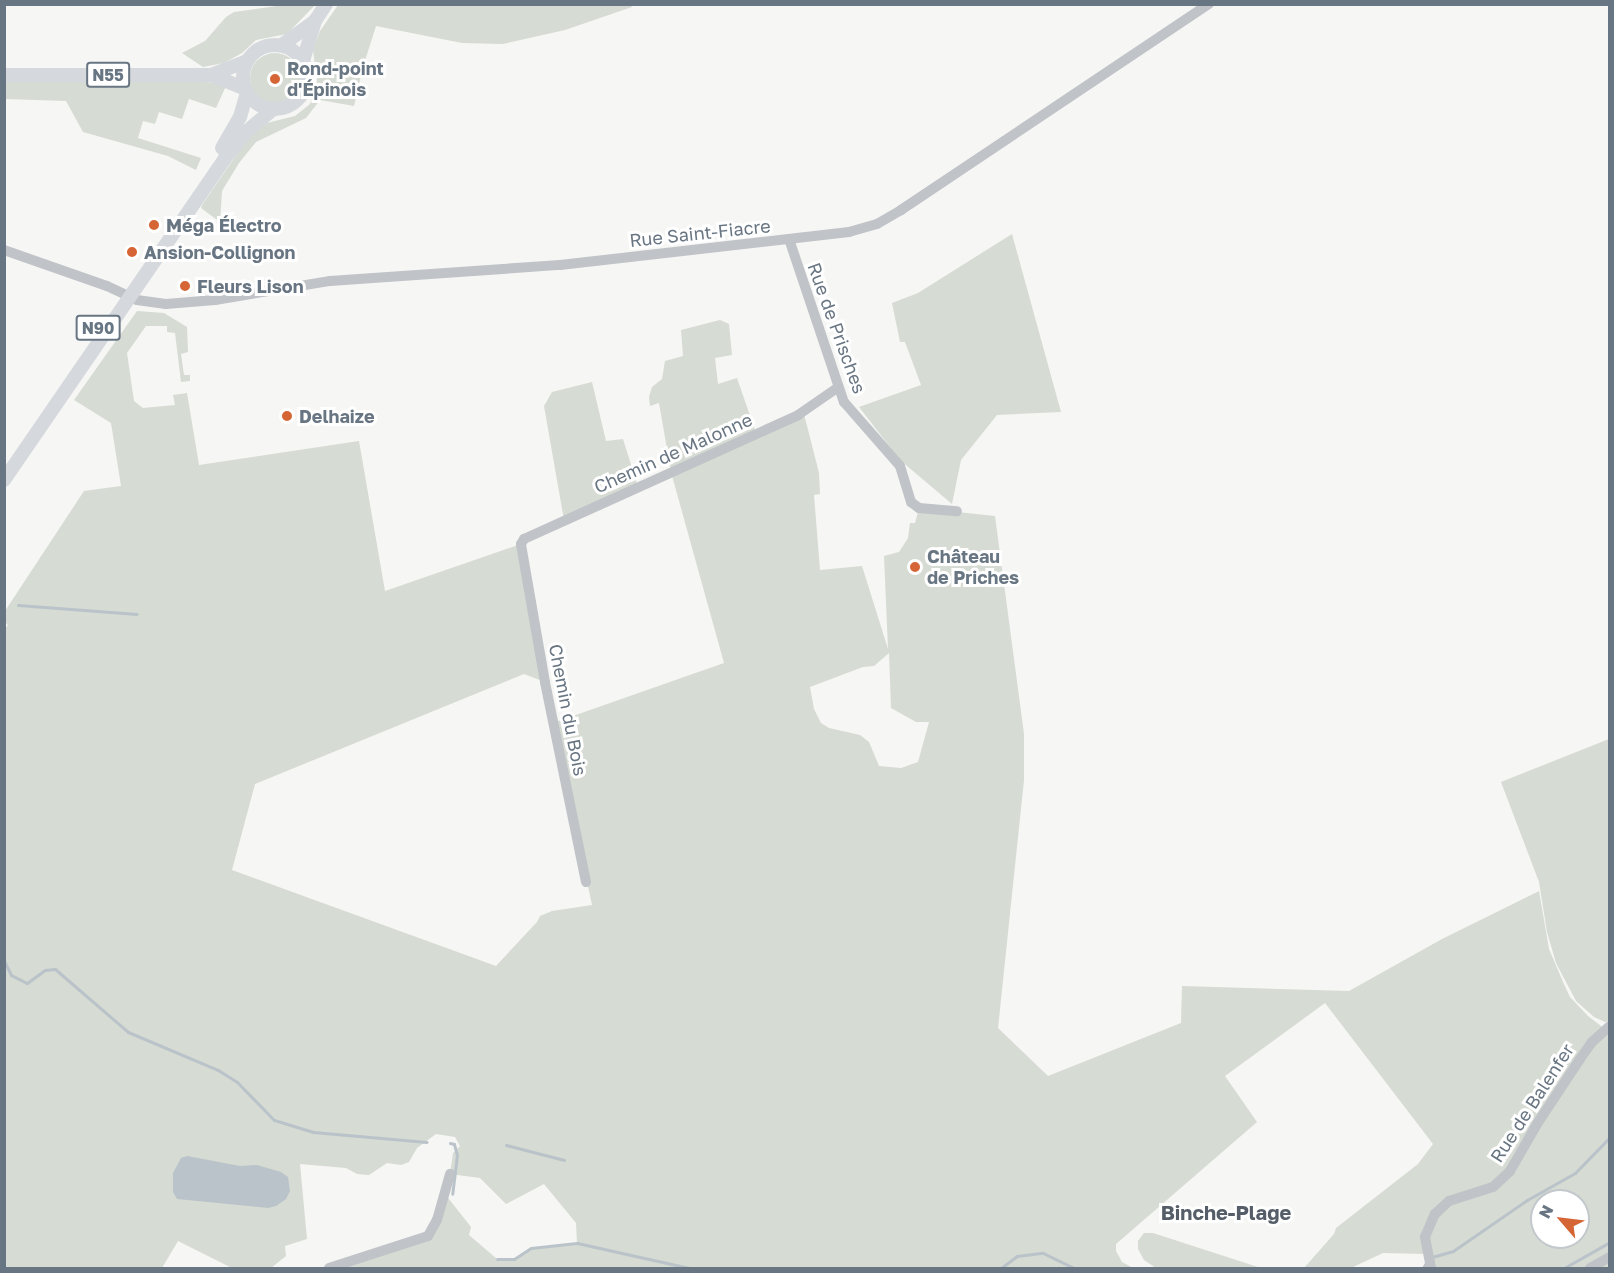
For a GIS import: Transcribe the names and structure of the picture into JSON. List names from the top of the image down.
{
  "streets": {
    "main road": ["N55", "N90"],
    "street": [
      "Rue Saint-Fiacre",
      "Rue de Prisches",
      "Chemin de Malonne",
      "Chemin du Bois",
      "Rue de Balenfer"
    ]
  },
  "crossings": [
    ["N55", "N90"],
    ["Rue Saint-Fiacre", "N90"],
    ["Rue Saint-Fiacre", "Rue de Prisches"],
    ["Rue de Prisches", "Chemin de Malonne"],
    ["Chemin de Malonne", "Chemin du Bois"]
  ],
  "districts": ["Binche-Plage"],
  "places": [
    "Rond-point d'Épinois",
    "Méga Électro",
    "Ansion-Collignon",
    "Fleurs Lison",
    "Delhaize",
    "Château de Priches"
  ],
  "north": "top left"
}
